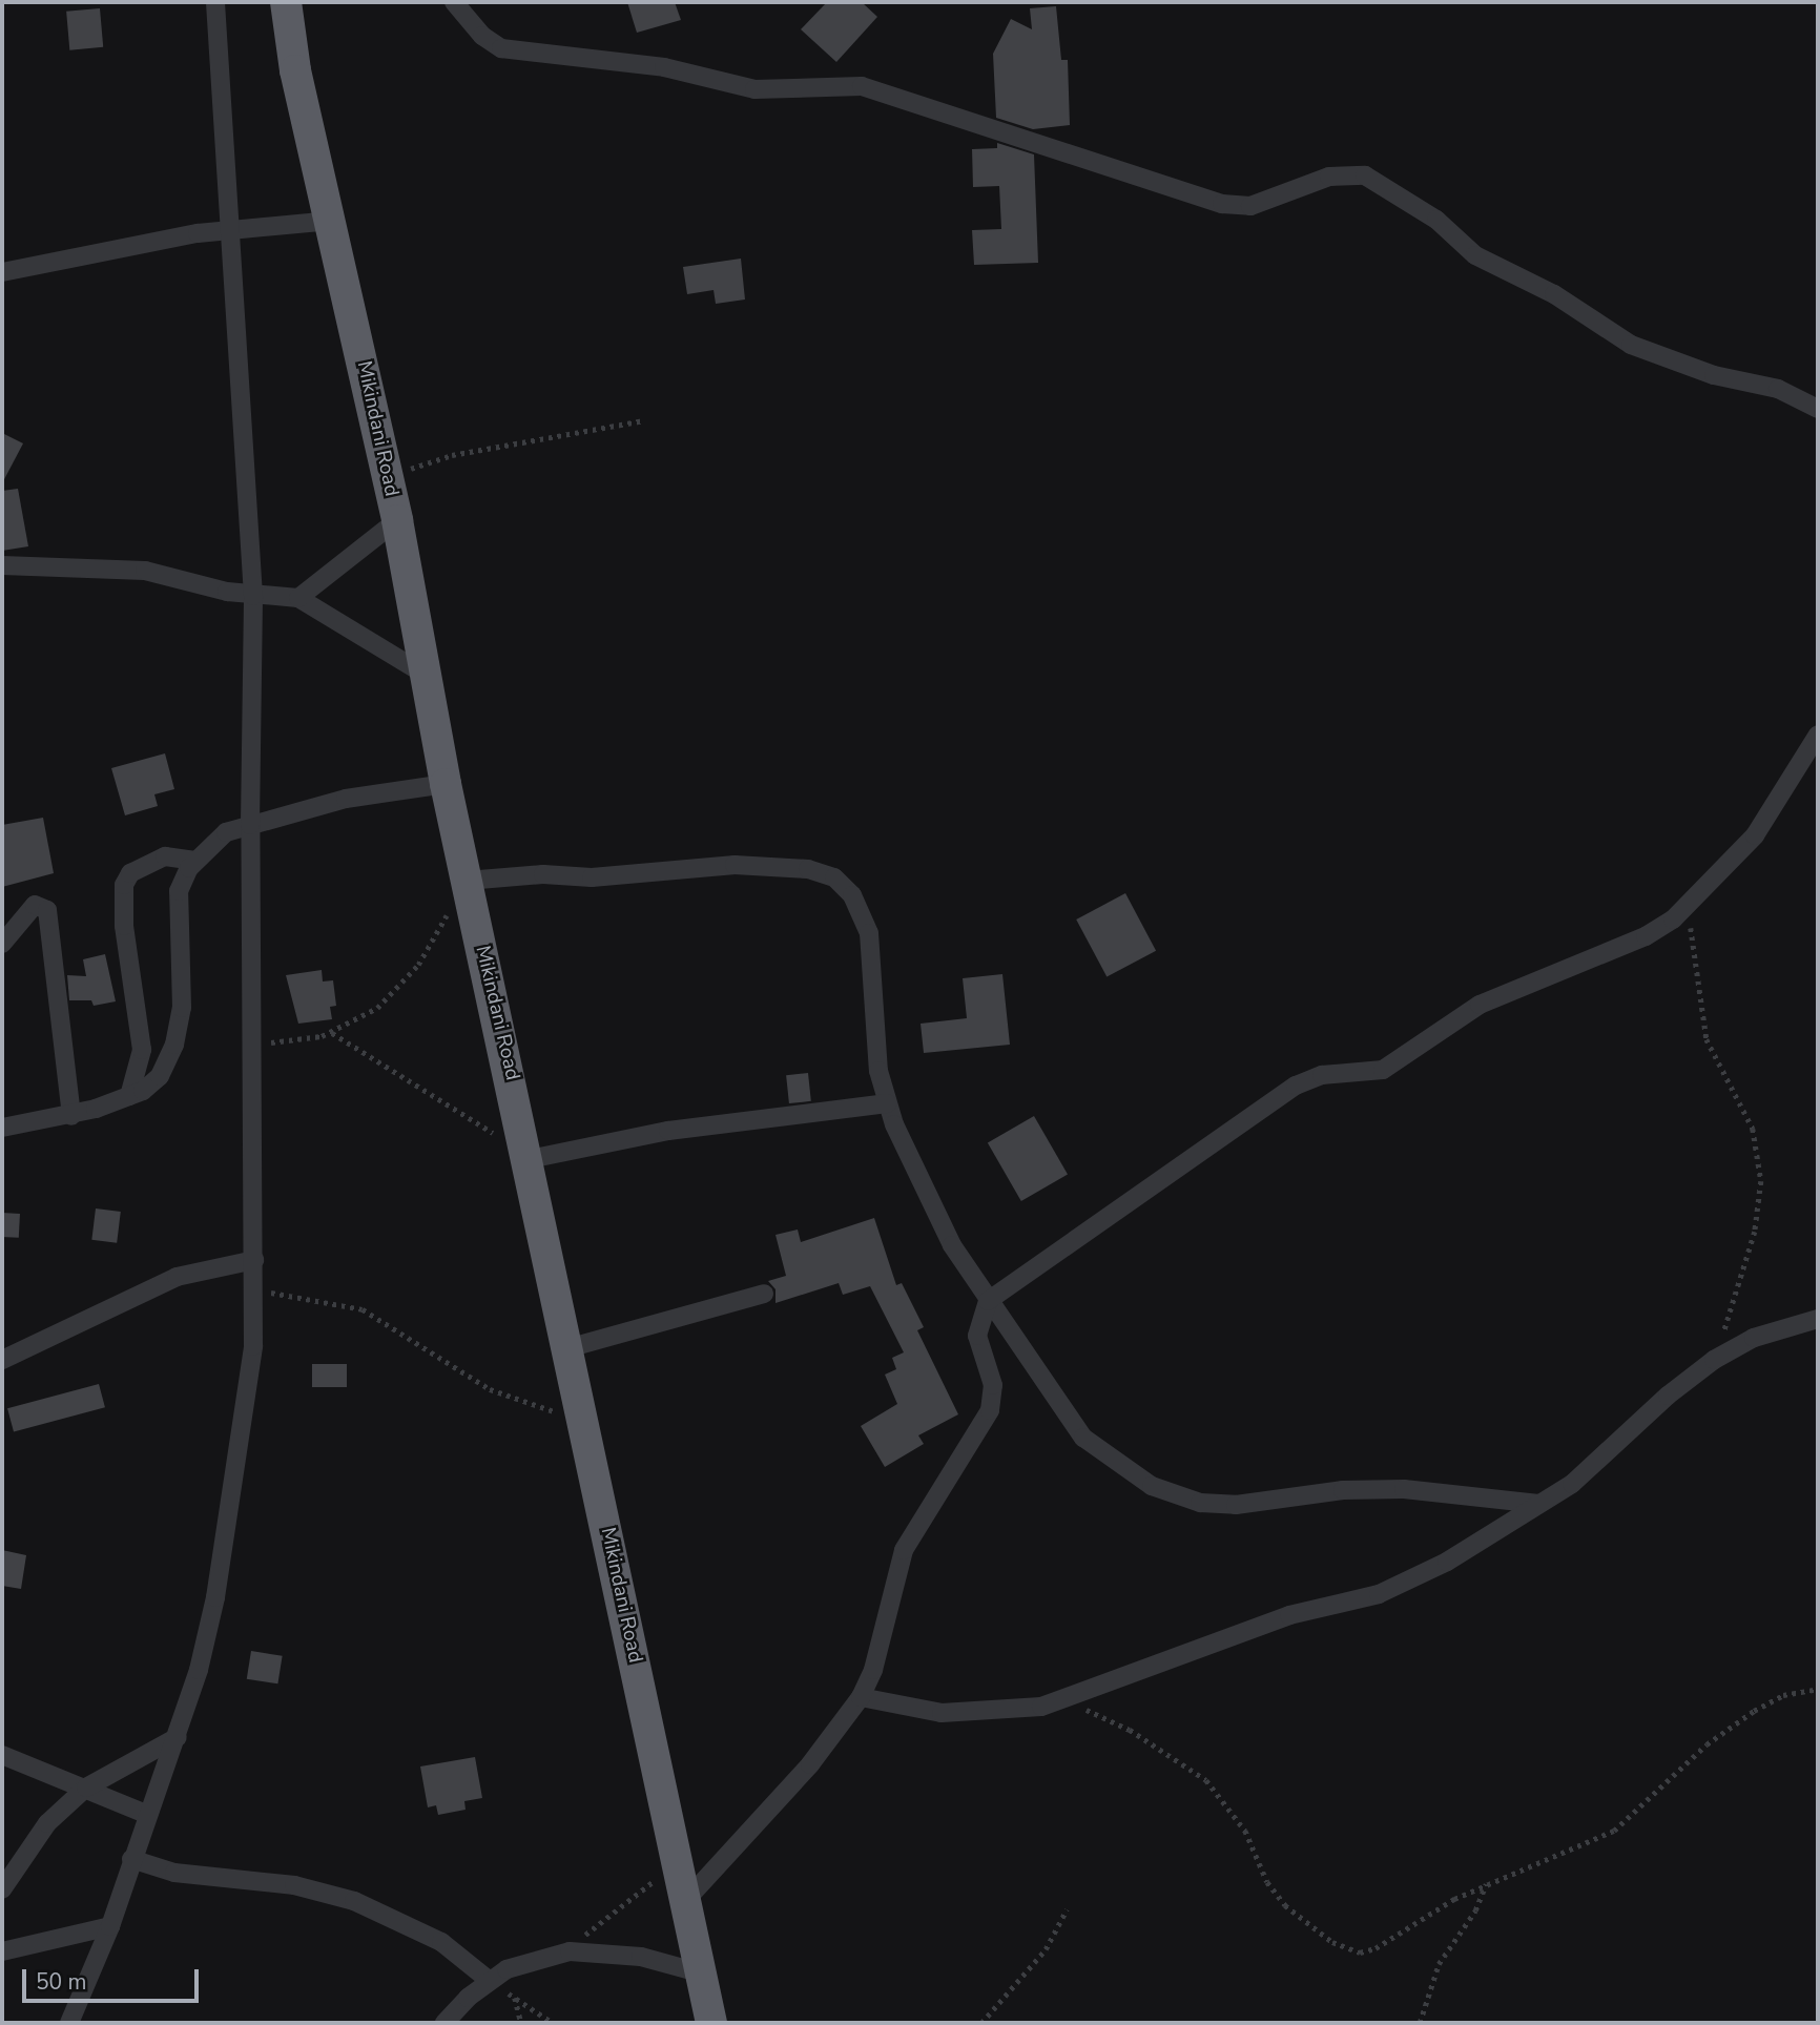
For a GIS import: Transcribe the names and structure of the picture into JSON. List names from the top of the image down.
{
  "streets": {
    "highway": ["Mikindani Road"]
  },
  "scale_bar": "50 m"
}
